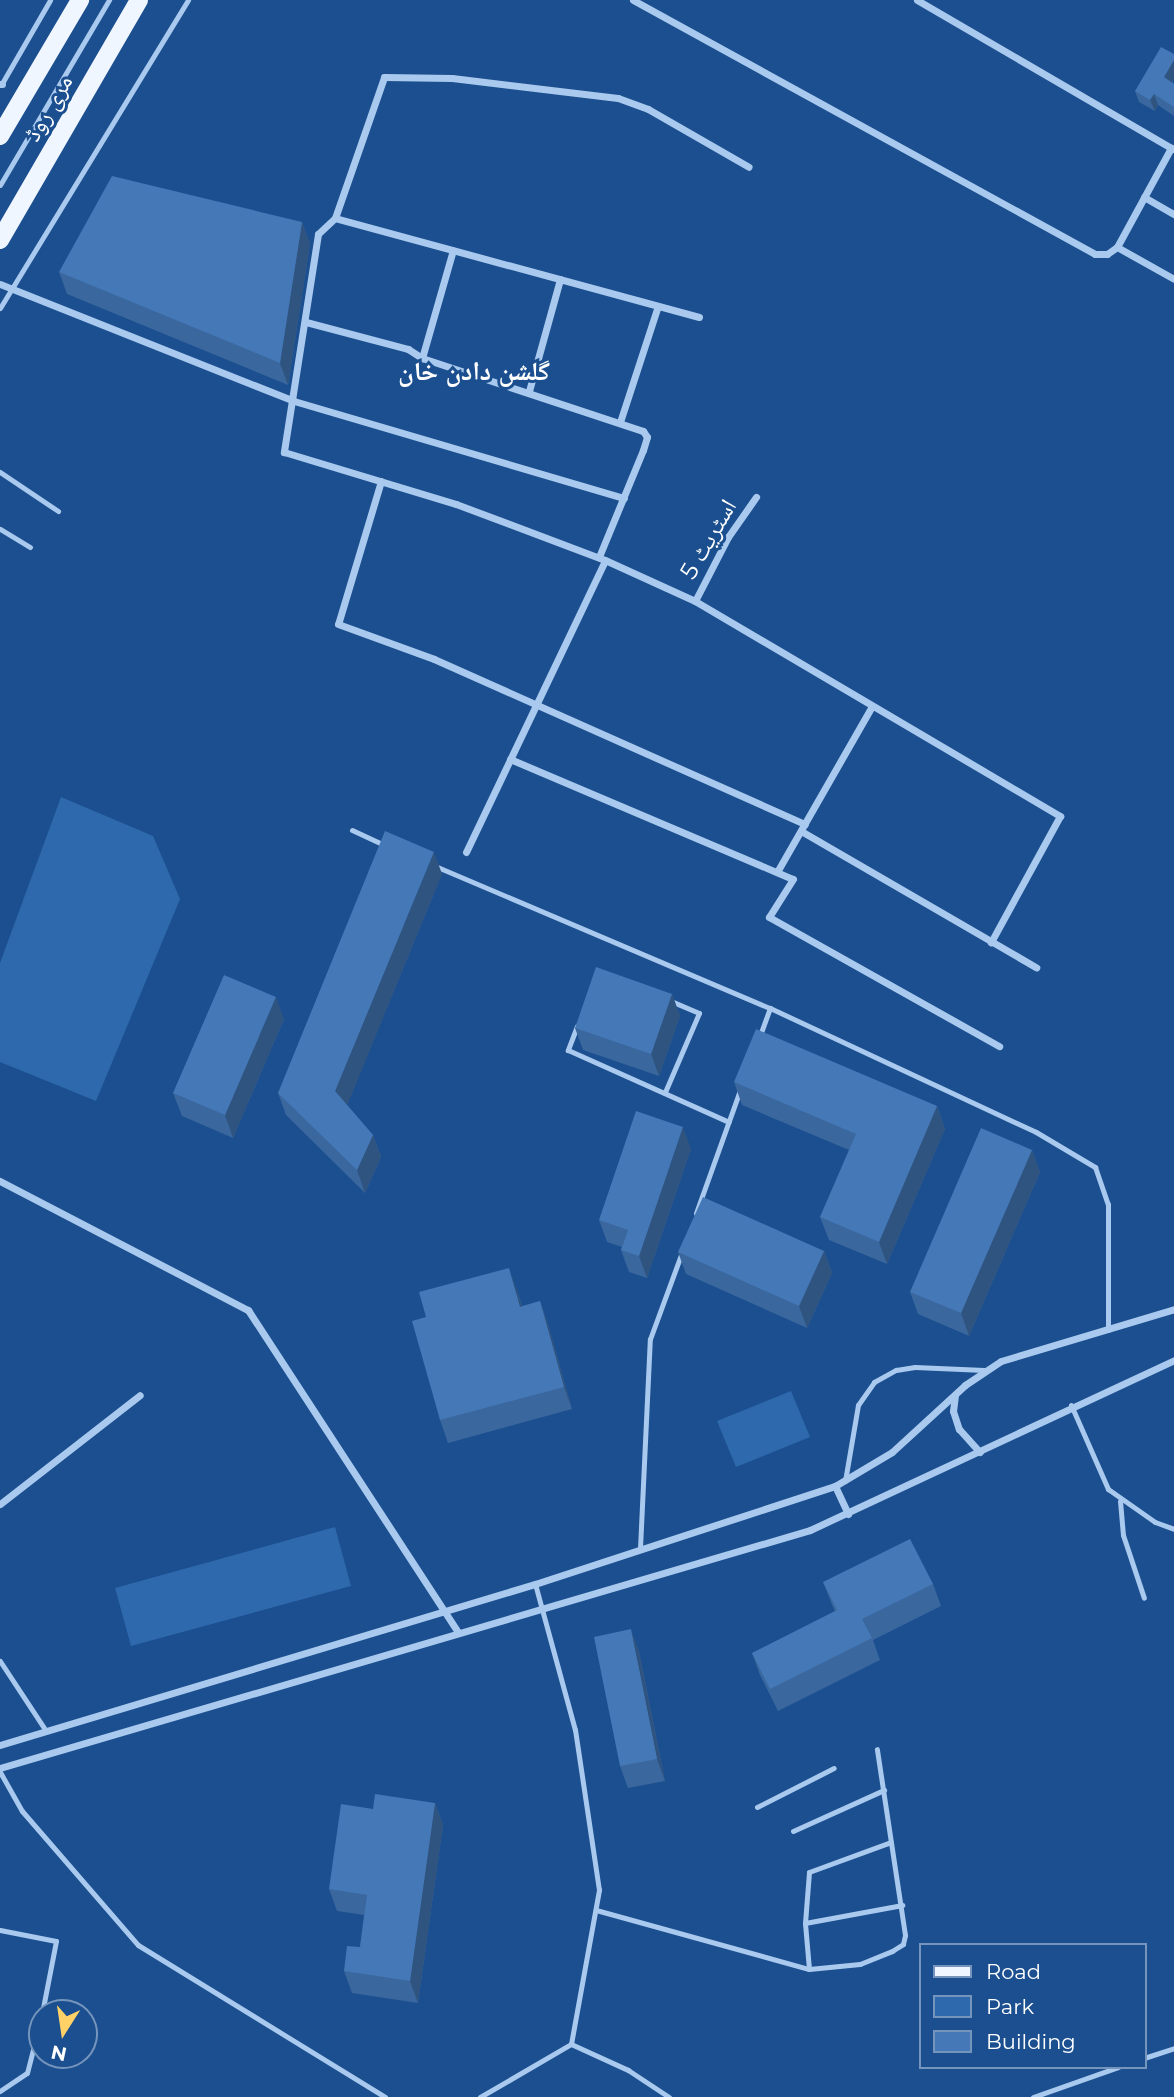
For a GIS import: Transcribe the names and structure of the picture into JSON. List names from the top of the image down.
{
  "streets": {
    "main road": ["مری روڈ"],
    "street": ["اسٹریٹ 5"]
  },
  "districts": ["گلشن دادن خان"],
  "legend": ["Road", "Park", "Building"],
  "north": "bottom"
}
